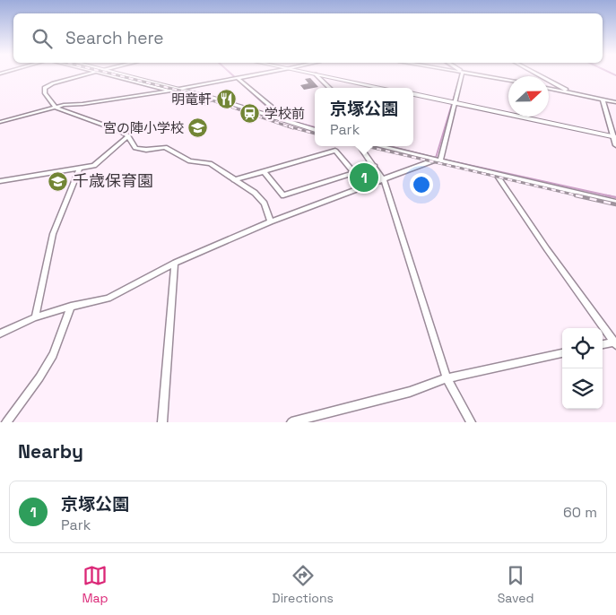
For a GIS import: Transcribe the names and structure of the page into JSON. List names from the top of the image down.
{
  "places": {
    "restaurant": ["明竜軒"],
    "station": ["学校前"],
    "school or university": ["宮の陣小学校", "千歳保育園"]
  },
  "north": "right",
  "page": {
    "search": "Search here",
    "popup": ["京塚公園", "Park"],
    "pins": "1",
    "heading": "Nearby",
    "list": [
      {
        "mark": "1",
        "name": "京塚公園",
        "note": "Park",
        "value": "60 m"
      }
    ],
    "nav": ["Map", "Directions", "Saved"]
  }
}
